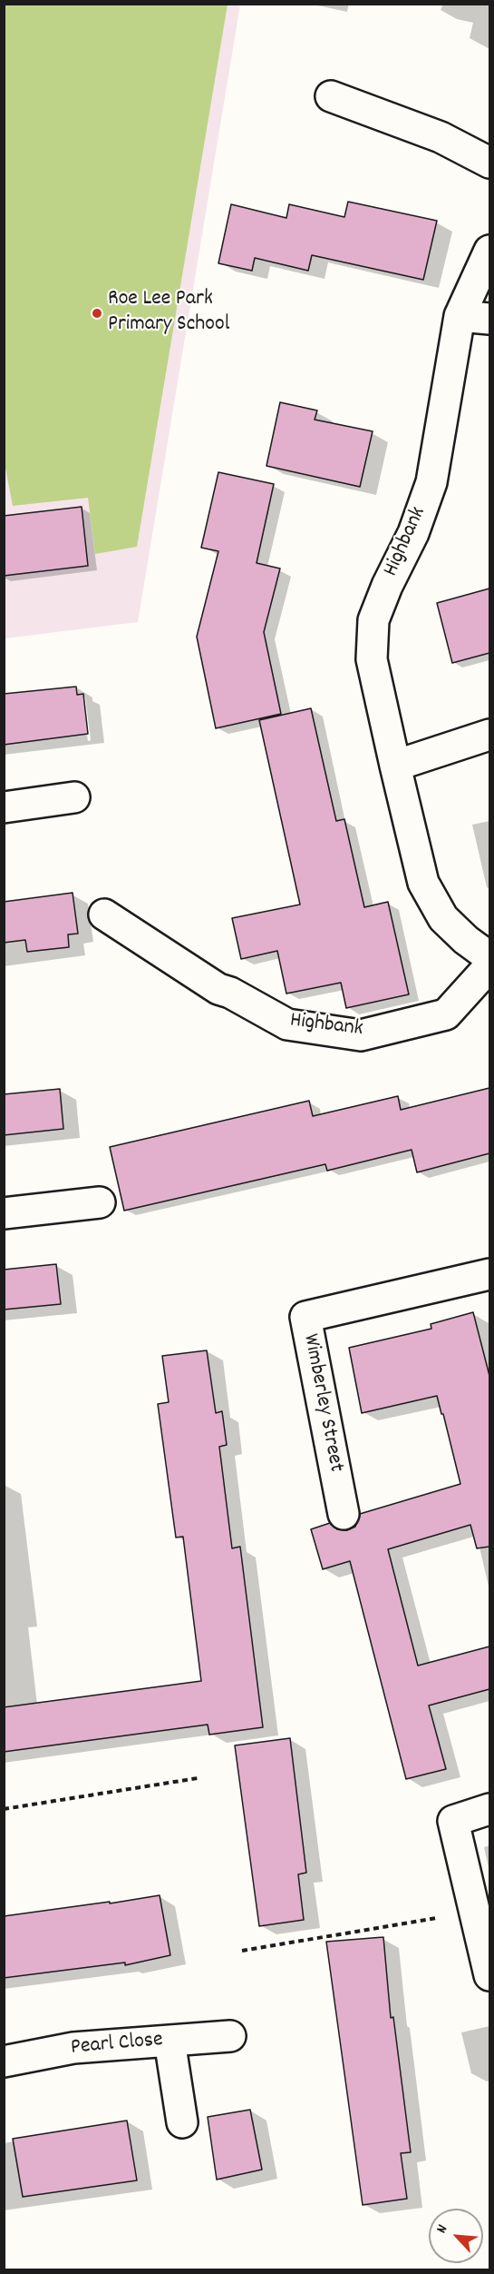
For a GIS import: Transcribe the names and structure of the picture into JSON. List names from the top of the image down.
{
  "streets": {
    "street": ["Highbank", "Wimberley Street", "Pearl Close"]
  },
  "places": ["Roe Lee Park Primary School"],
  "north": "top left"
}
